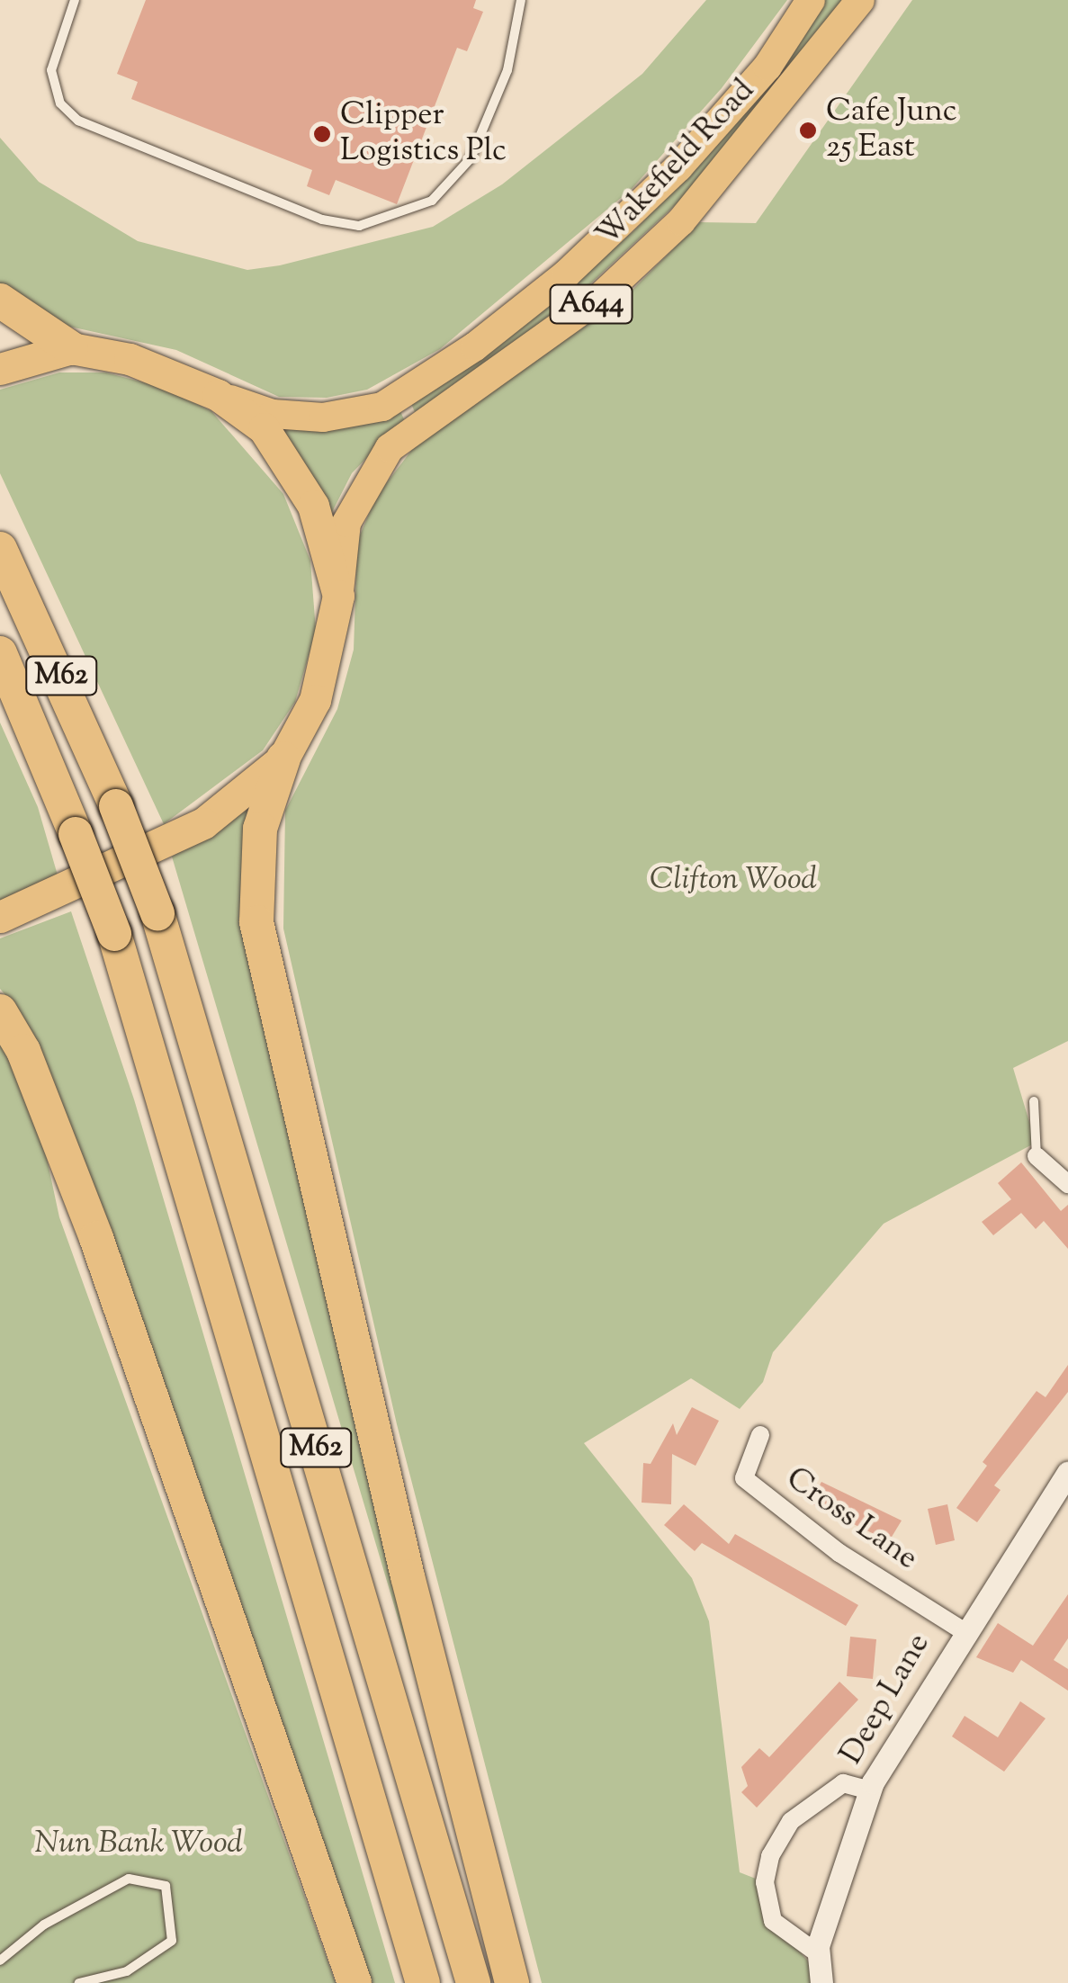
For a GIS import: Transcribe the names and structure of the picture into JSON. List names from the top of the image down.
{
  "streets": {
    "highway": ["A644", "M62"],
    "main road": ["Wakefield Road"],
    "street": ["Cross Lane", "Deep Lane"]
  },
  "crossings": [
    ["Wakefield Road", "A644"],
    ["Cross Lane", "Deep Lane"]
  ],
  "parks": ["Clifton Wood", "Nun Bank Wood"],
  "places": ["Cafe Junc 25 East", "Clipper Logistics Plc"]
}
